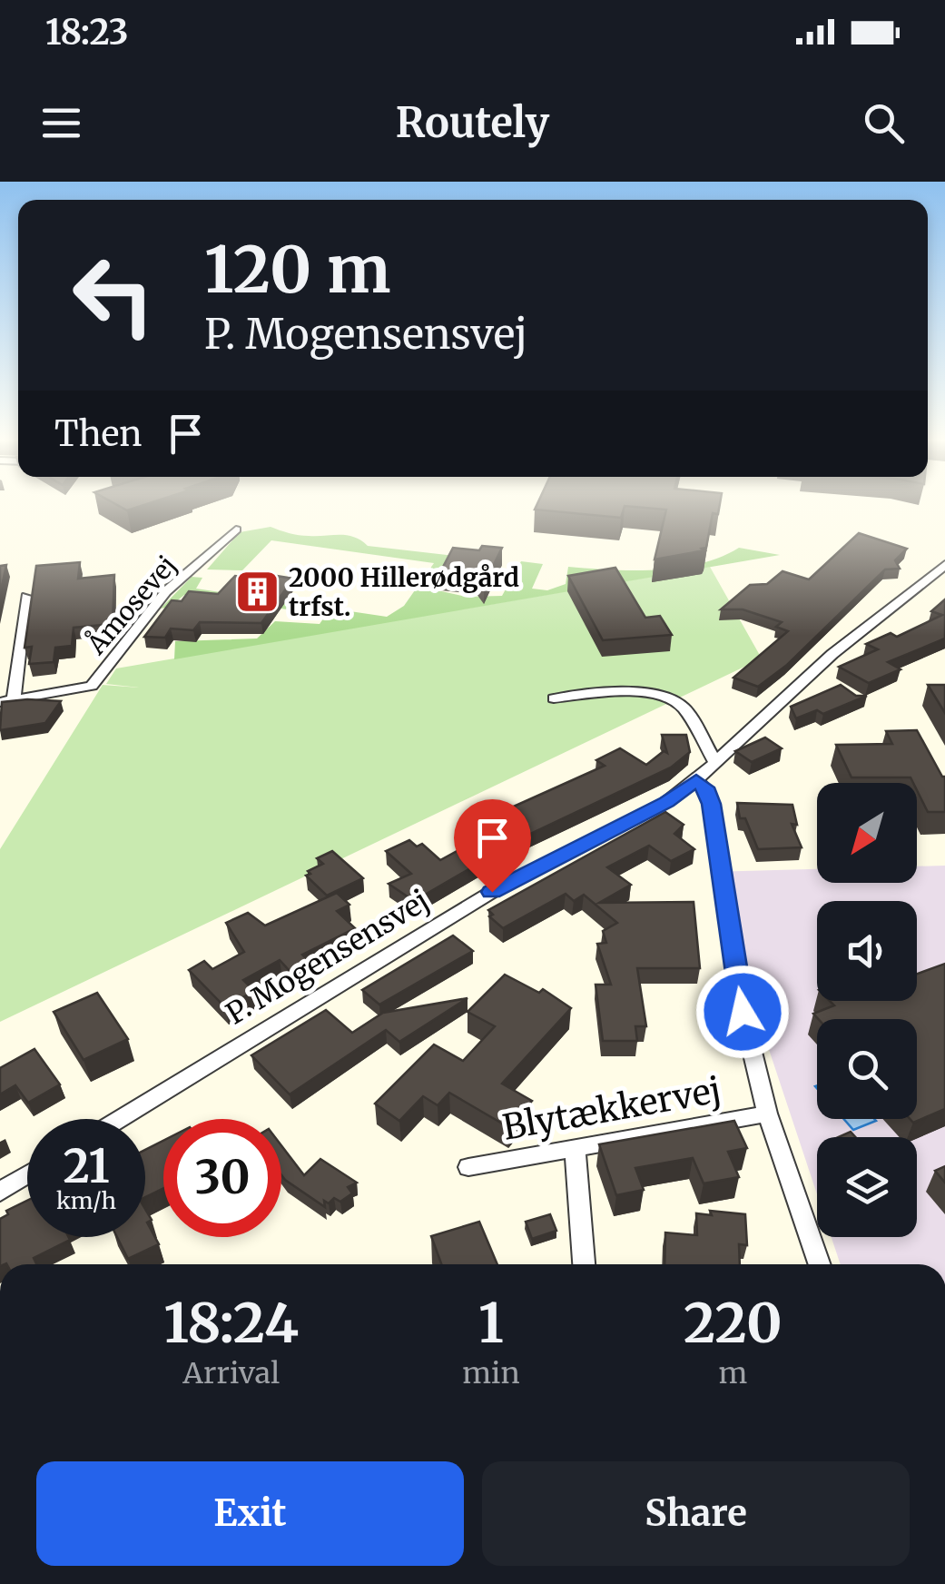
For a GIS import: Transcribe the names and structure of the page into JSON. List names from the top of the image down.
{
  "streets": {
    "street": ["Åmosevej", "P. Mogensensvej", "Blytækkervej"]
  },
  "crossings": [
    ["P. Mogensensvej", "Blytækkervej"]
  ],
  "places": {
    "building": ["2000 Hillerødgård trfst."]
  },
  "north": "bottom left",
  "page": {
    "status": "18:23",
    "header": "Routely",
    "turn": ["120 m", "P. Mogensensvej"],
    "then": "Then",
    "speed": "21 km/h",
    "limit": "30",
    "eta": [
      "18:24",
      "Arrival",
      "1",
      "min",
      "220",
      "m"
    ],
    "buttons": ["Exit", "Share"]
  }
}
